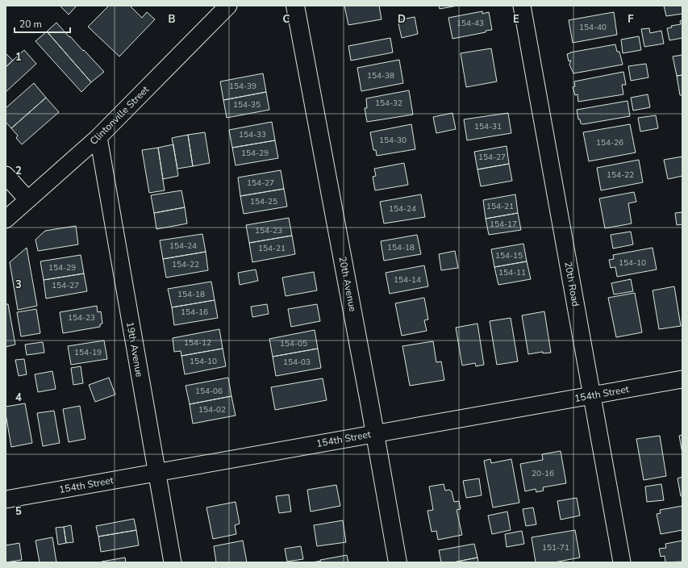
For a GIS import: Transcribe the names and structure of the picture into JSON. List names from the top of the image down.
{
  "streets": {
    "street": [
      "Clintonville Street",
      "20th Avenue",
      "20th Road",
      "19th Avenue",
      "154th Street"
    ]
  },
  "crossings": [
    ["Clintonville Street", "19th Avenue"],
    ["20th Avenue", "154th Street"],
    ["20th Road", "154th Street"],
    ["19th Avenue", "154th Street"]
  ],
  "house_numbers": [
    "154-43",
    "154-40",
    "154-38",
    "154-39",
    "154-32",
    "154-35",
    "154-31",
    "154-33",
    "154-30",
    "154-26",
    "154-29",
    "154-27",
    "154-22",
    "154-27",
    "154-25",
    "154-21",
    "154-24",
    "154-17",
    "154-23",
    "154-24",
    "154-18",
    "154-21",
    "154-15",
    "154-10",
    "154-22",
    "154-29",
    "154-11",
    "154-14",
    "154-27",
    "154-18",
    "154-16",
    "154-23",
    "154-12",
    "154-05",
    "154-19",
    "154-10",
    "154-03",
    "154-06",
    "154-02",
    "20-16",
    "151-71"
  ],
  "scale_bar": "20 m",
  "grid": {
    "columns": [
      "B",
      "C",
      "D",
      "E",
      "F"
    ],
    "rows": [
      "1",
      "2",
      "3",
      "4",
      "5"
    ]
  }
}
